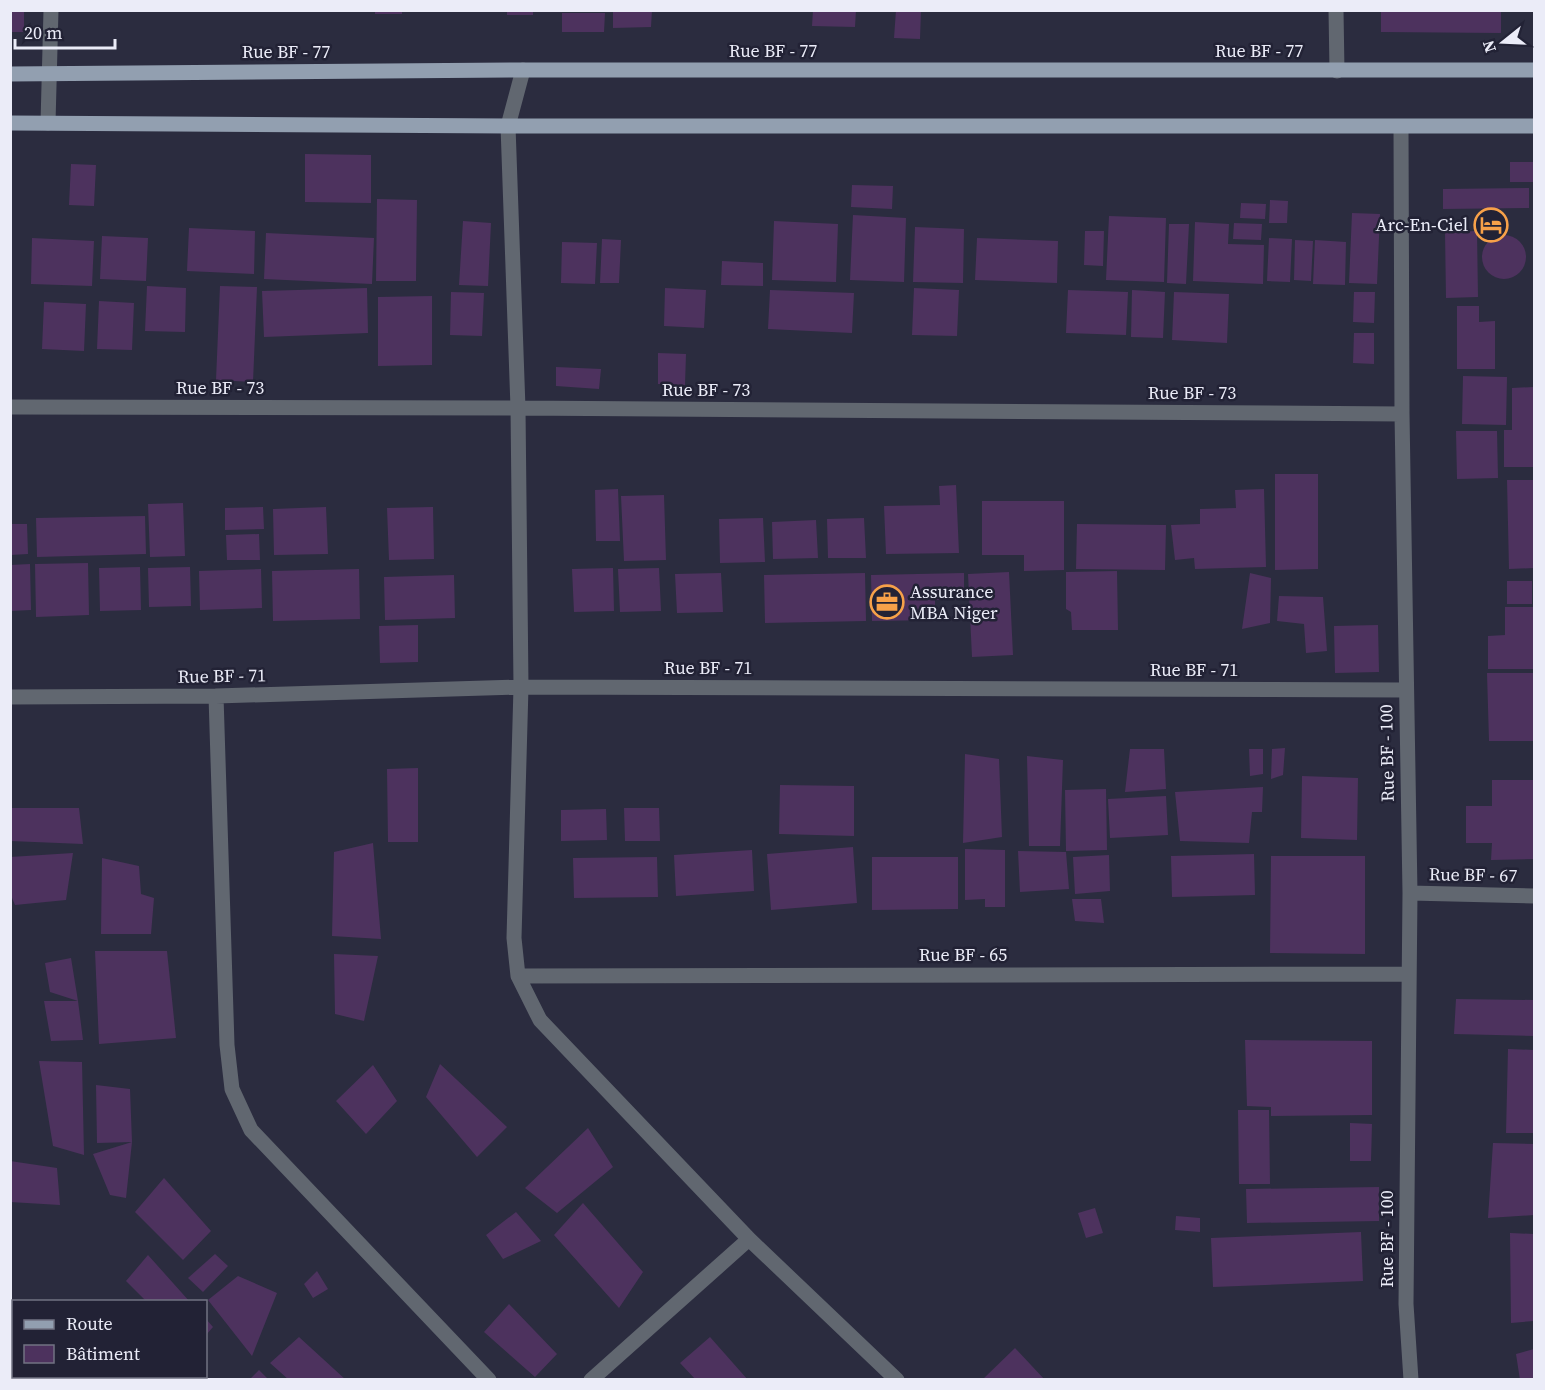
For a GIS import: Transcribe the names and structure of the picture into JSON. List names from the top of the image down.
{
  "streets": {
    "main road": ["Rue BF - 77"],
    "street": [
      "Rue BF - 73",
      "Rue BF - 71",
      "Rue BF - 100",
      "Rue BF - 67",
      "Rue BF - 65"
    ]
  },
  "crossings": [
    ["Rue BF - 73", "Rue BF - 100"],
    ["Rue BF - 71", "Rue BF - 100"],
    ["Rue BF - 100", "Rue BF - 67"],
    ["Rue BF - 100", "Rue BF - 65"]
  ],
  "places": {
    "hotel": ["Arc-En-Ciel"],
    "office": ["Assurance MBA Niger"]
  },
  "legend": ["Route", "Bâtiment"],
  "scale_bar": "20 m",
  "north": "left"
}
